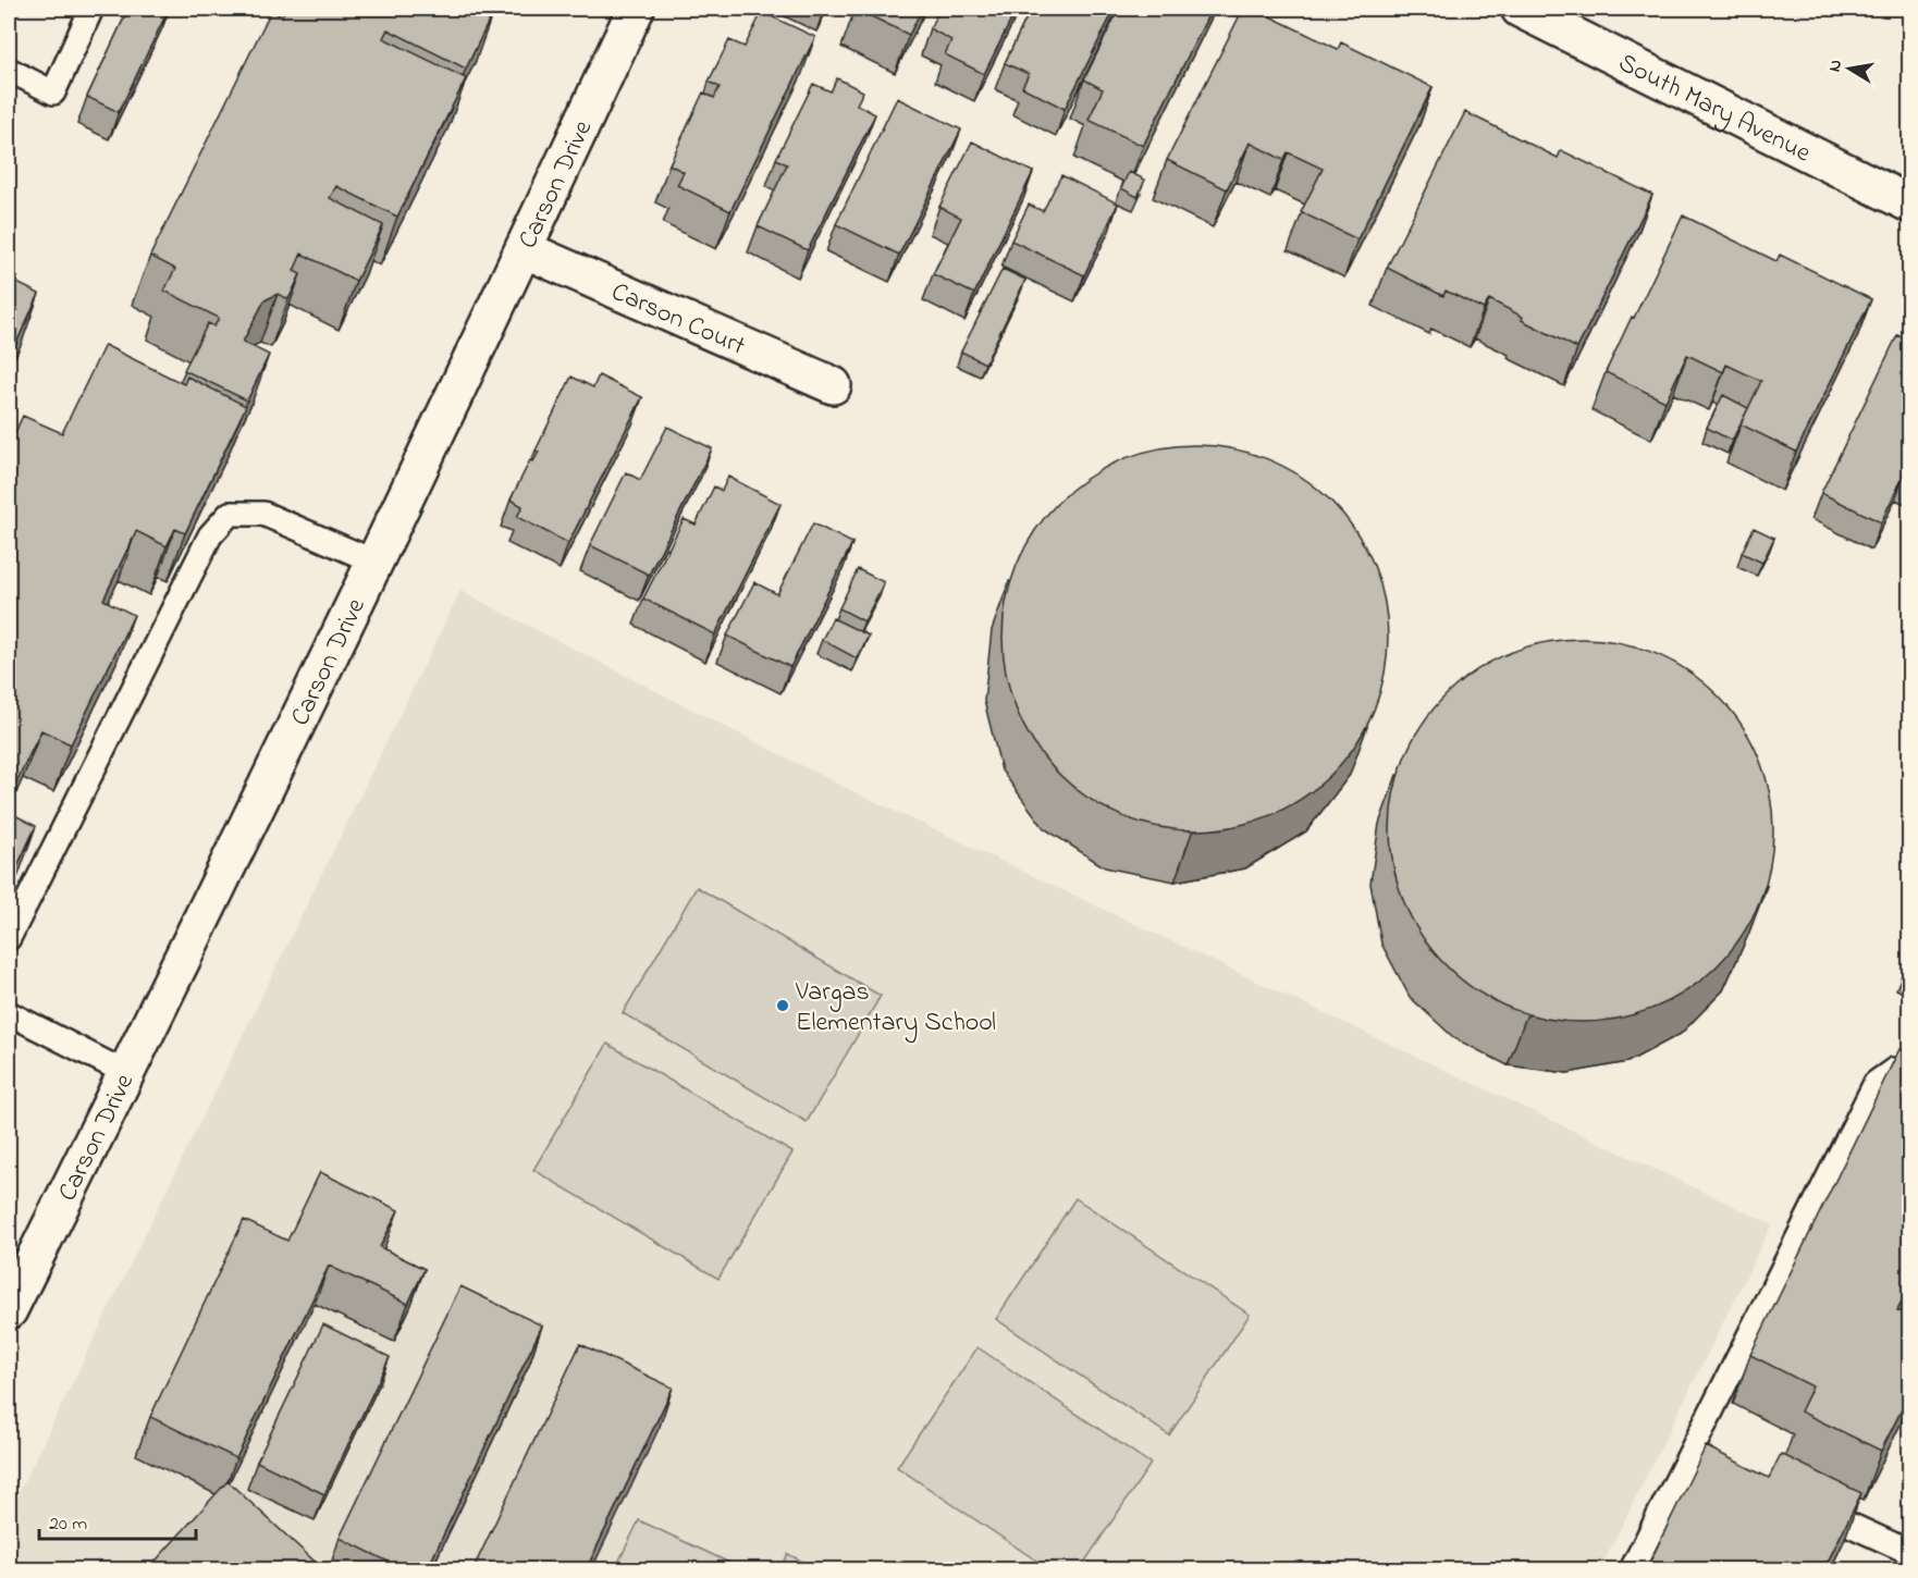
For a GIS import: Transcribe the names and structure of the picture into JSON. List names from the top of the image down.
{
  "streets": {
    "street": ["South Mary Avenue", "Carson Drive", "Carson Court"]
  },
  "crossings": [
    ["Carson Drive", "Carson Court"]
  ],
  "places": ["Vargas Elementary School"],
  "scale_bar": "20 m",
  "north": "left"
}
